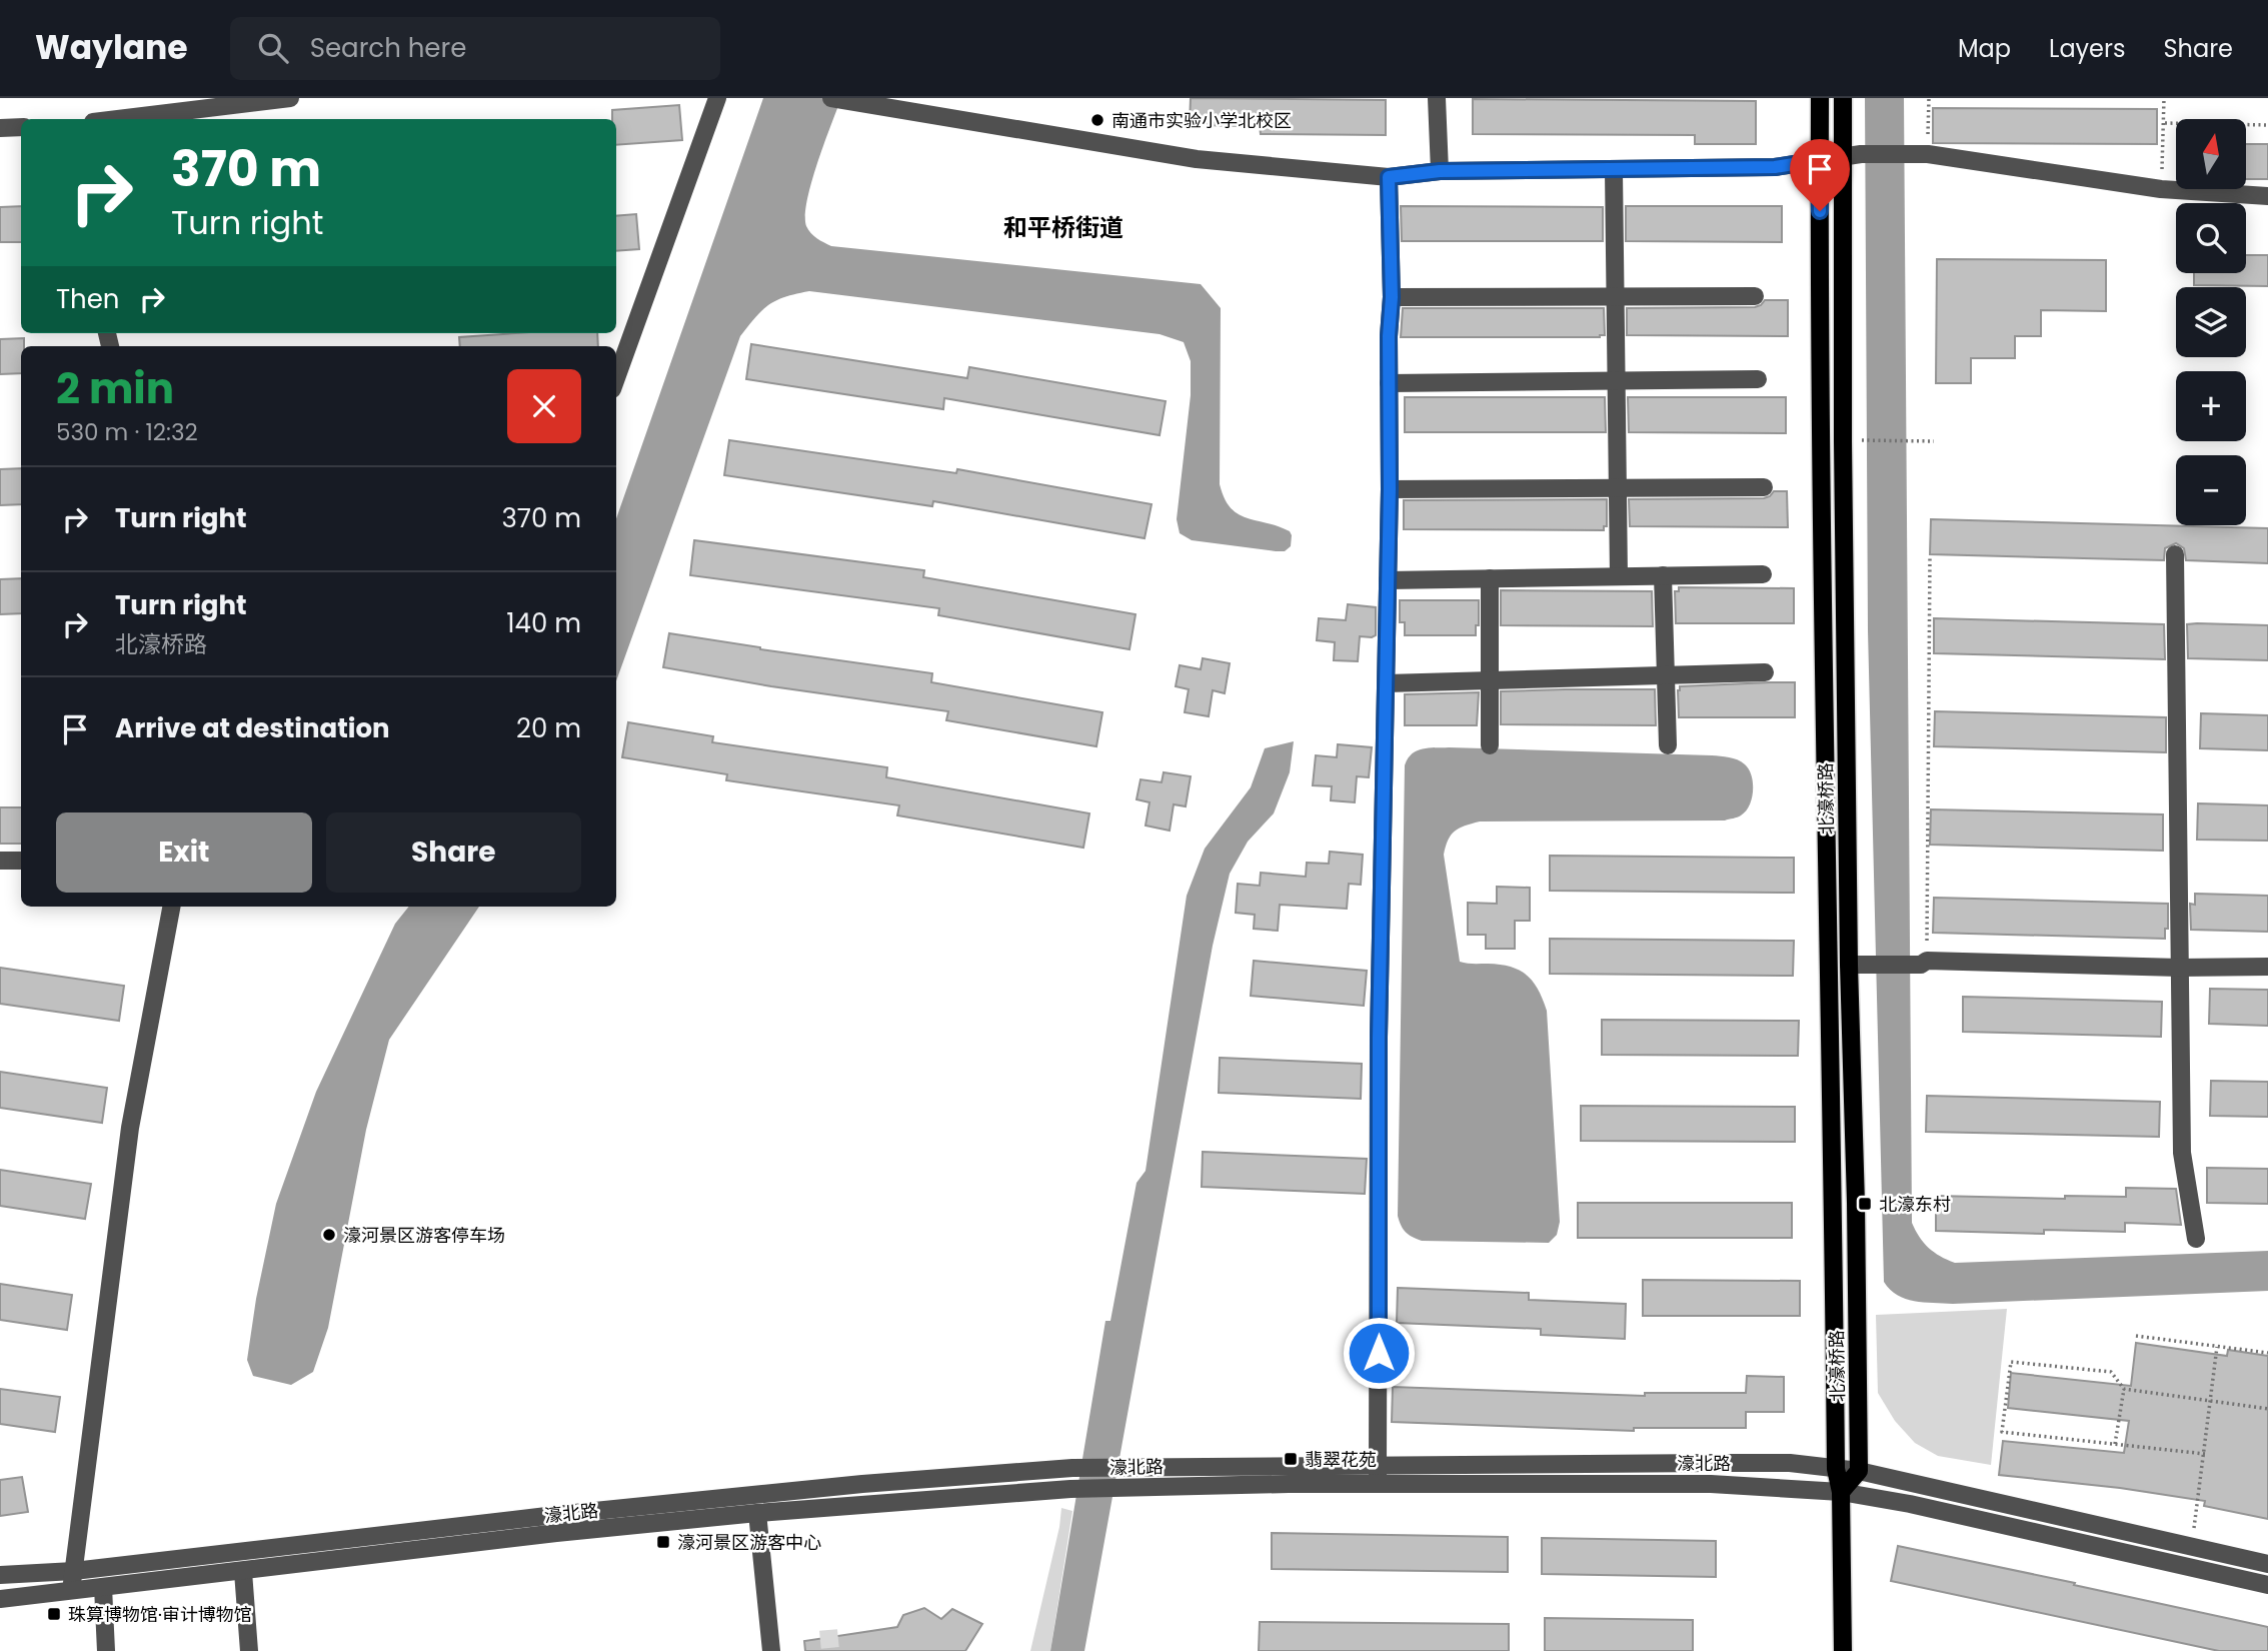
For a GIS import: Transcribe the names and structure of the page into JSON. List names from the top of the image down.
{
  "streets": {
    "main road": ["北濠桥路"],
    "street": ["濠北路"]
  },
  "crossings": [
    ["北濠桥路", "濠北路"]
  ],
  "districts": ["和平桥街道"],
  "places": {
    "other": ["南通市实验小学北校区", "濠河景区游客停车场"],
    "transit": [
      "北濠东村",
      "翡翠花苑",
      "濠河景区游客中心",
      "珠算博物馆·审计博物馆"
    ]
  },
  "north": "top",
  "page": {
    "header": "Waylane",
    "search": "Search here",
    "nav": ["Map", "Layers", "Share"],
    "map_buttons": ["+", "−"],
    "turn": ["370 m", "Turn right"],
    "then": "Then",
    "heading": ["2 min", "530 m · 12:32"],
    "list": [
      {
        "name": "Turn right",
        "value": "370 m"
      },
      {
        "name": "Turn right",
        "note": "北濠桥路",
        "value": "140 m"
      },
      {
        "name": "Arrive at destination",
        "value": "20 m"
      }
    ],
    "buttons": ["Exit", "Share"]
  }
}
